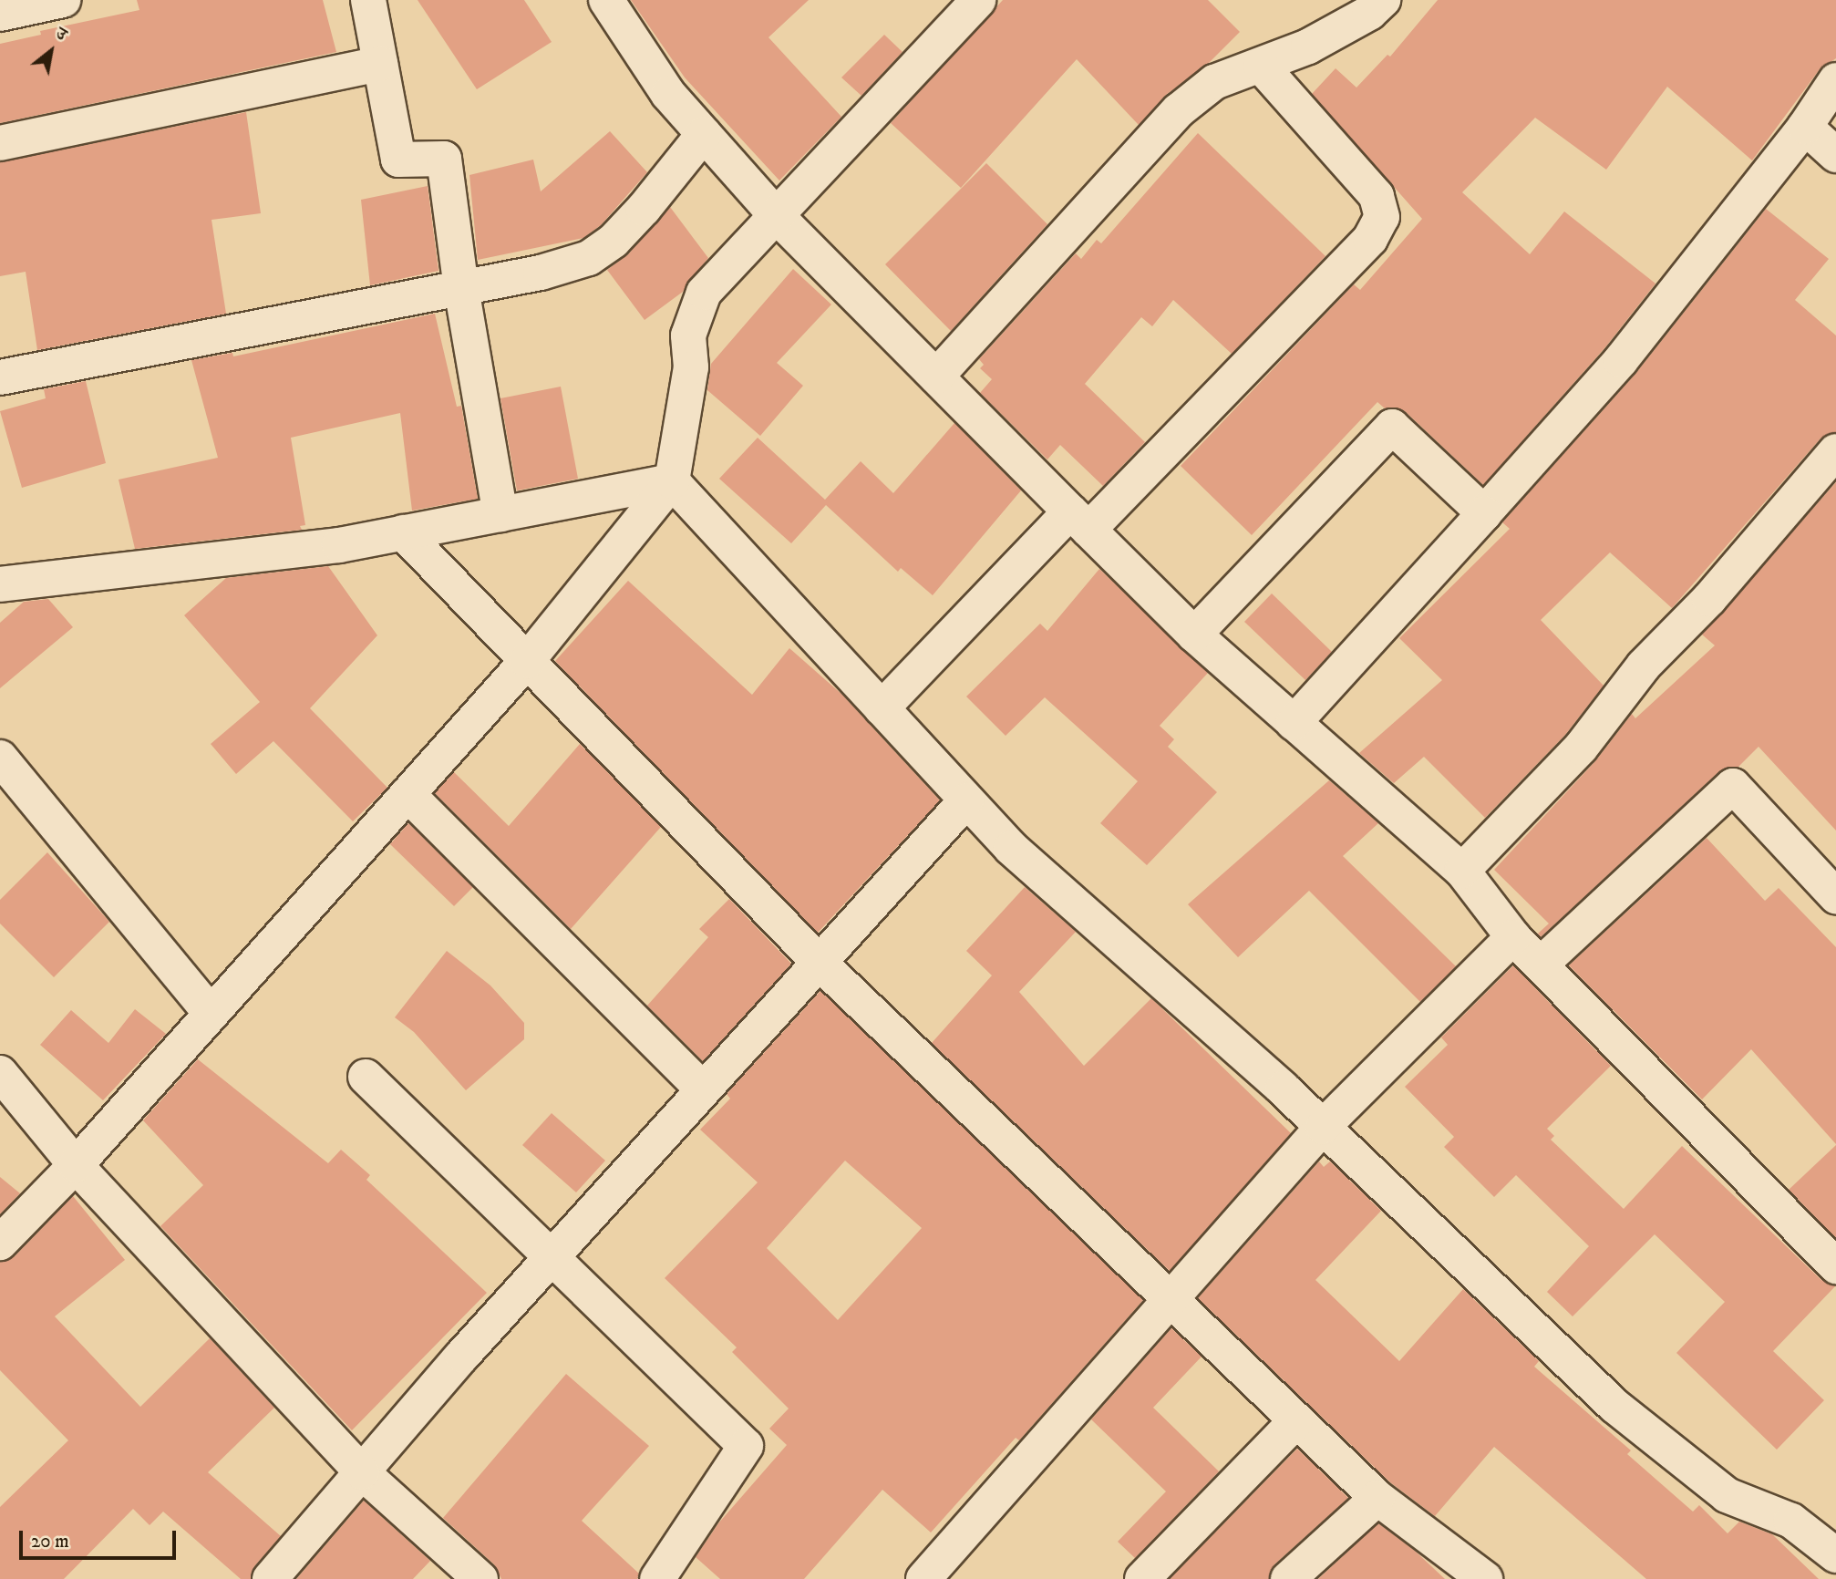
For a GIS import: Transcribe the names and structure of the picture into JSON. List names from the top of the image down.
{
  "scale_bar": "20 m",
  "north": "top right"
}
